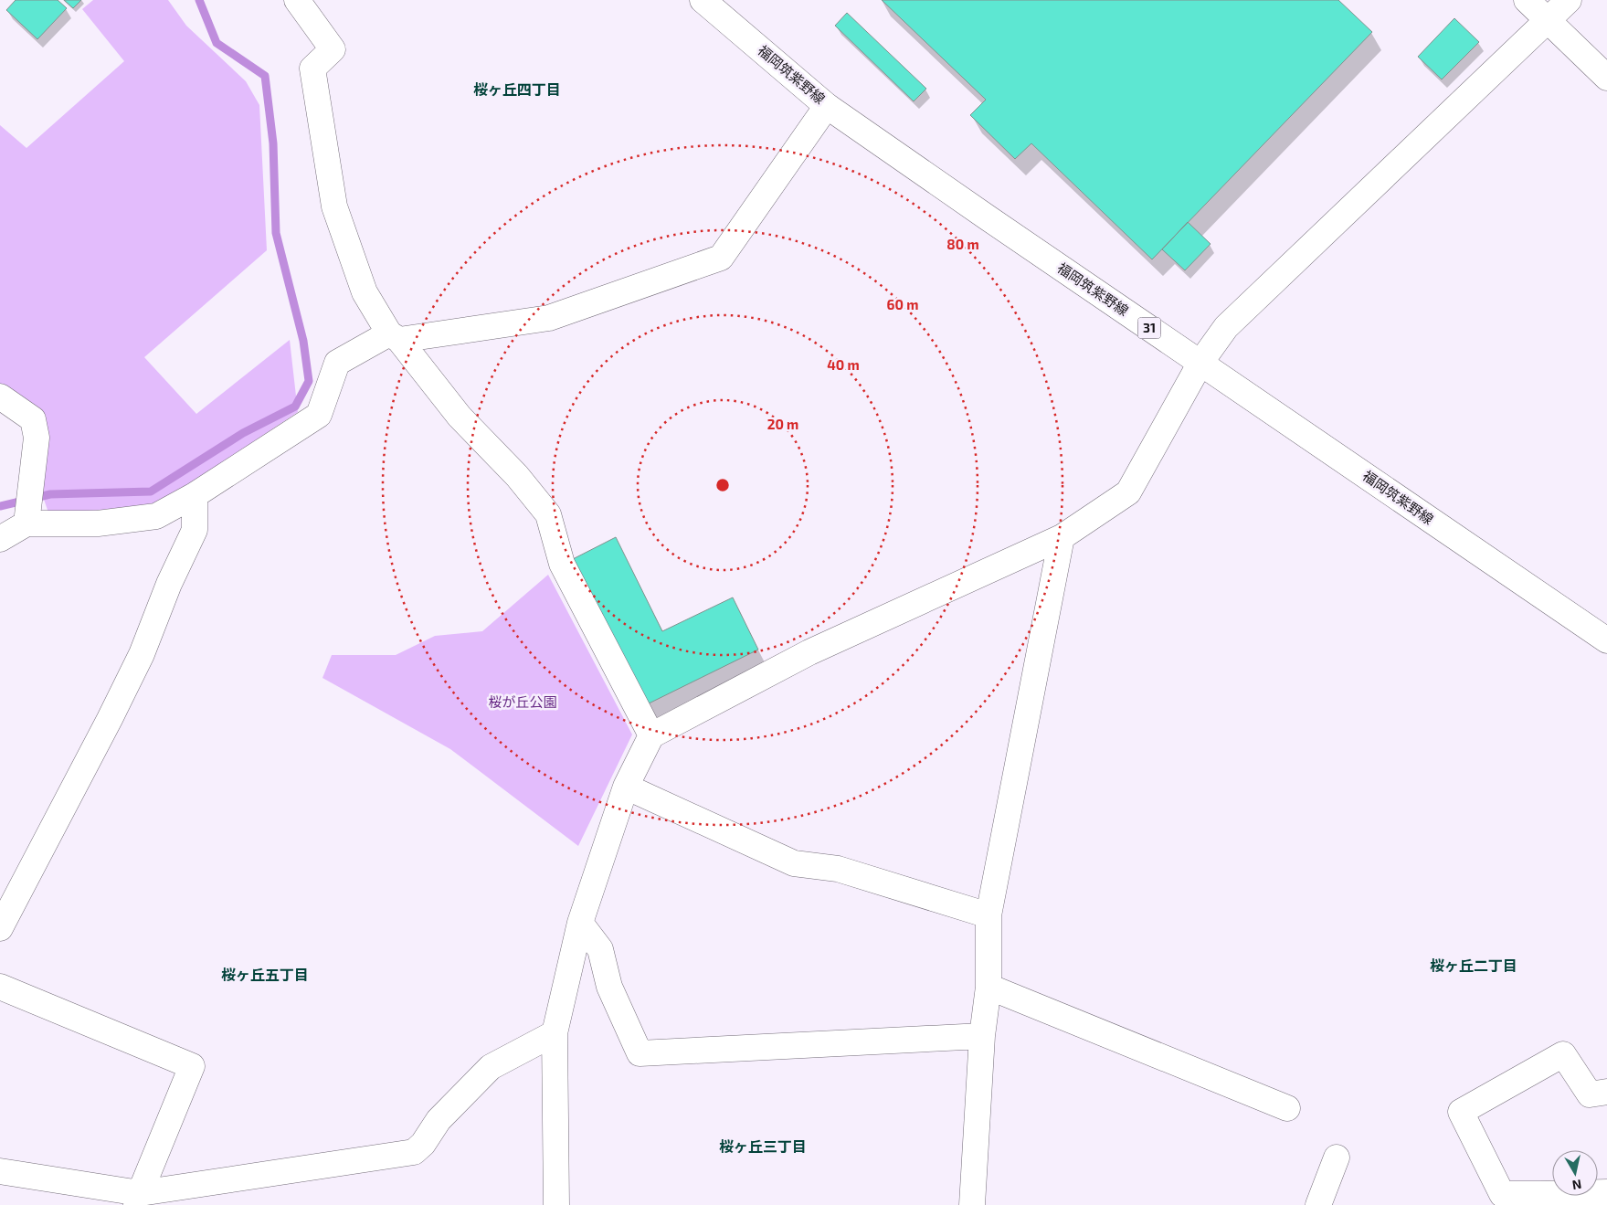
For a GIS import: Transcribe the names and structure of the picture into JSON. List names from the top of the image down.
{
  "streets": {
    "street": ["福岡筑紫野線", "31"]
  },
  "districts": [
    "桜ヶ丘四丁目",
    "桜ヶ丘二丁目",
    "桜ヶ丘五丁目",
    "桜ヶ丘三丁目"
  ],
  "parks": ["桜が丘公園"],
  "north": "bottom",
  "rings": [
    "80 m",
    "60 m",
    "40 m",
    "20 m"
  ]
}
